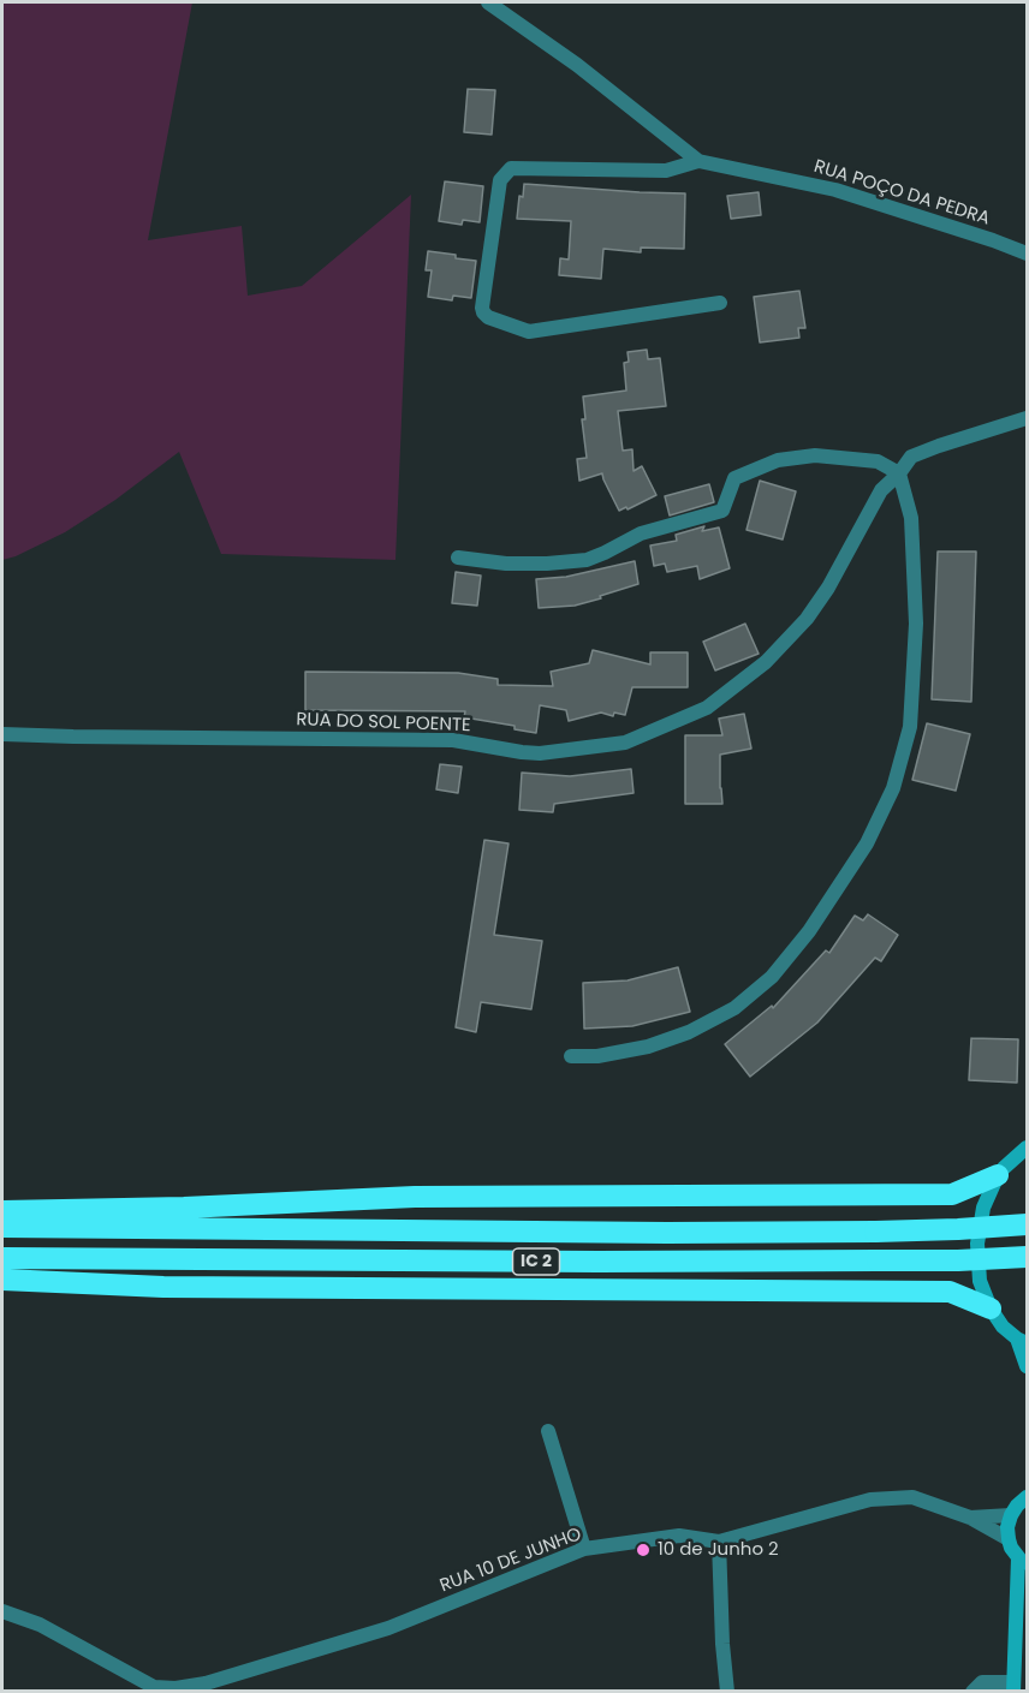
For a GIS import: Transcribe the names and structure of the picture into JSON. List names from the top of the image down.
{
  "streets": {
    "highway": ["IC 2"],
    "street": ["RUA POÇO DA PEDRA", "RUA DO SOL POENTE", "RUA 10 DE JUNHO"]
  },
  "places": ["10 de Junho 2"]
}
